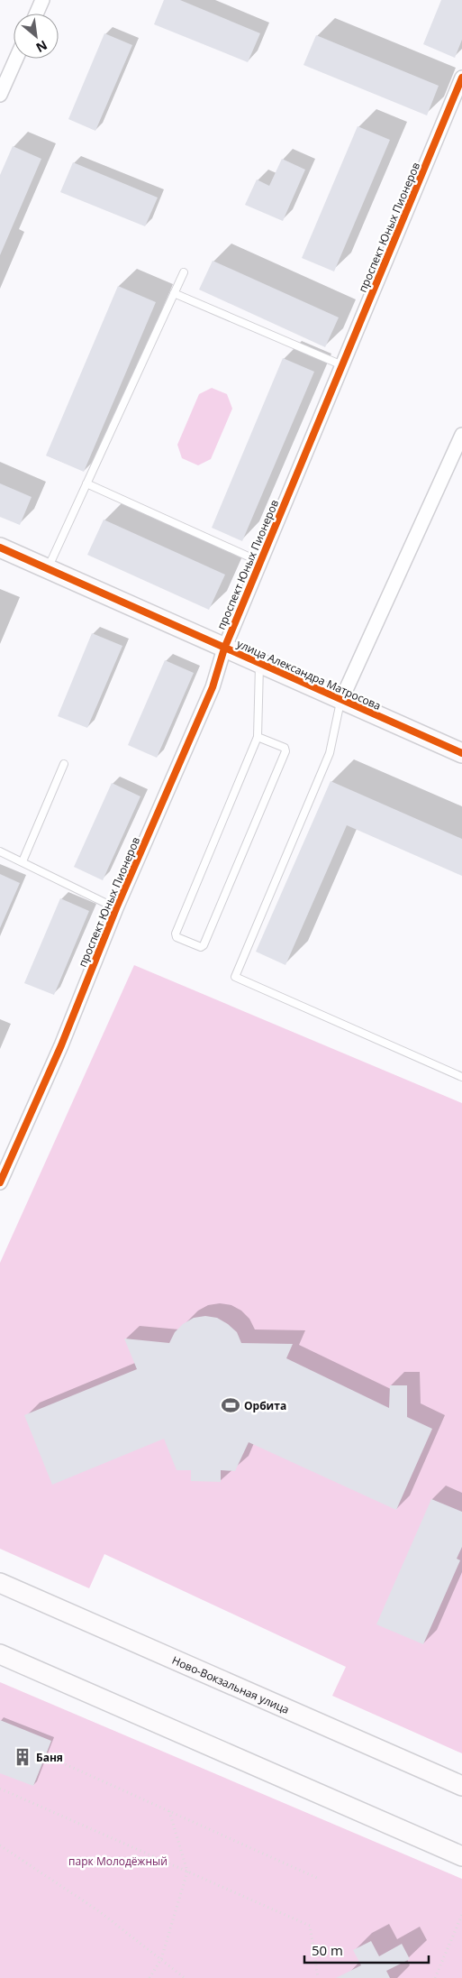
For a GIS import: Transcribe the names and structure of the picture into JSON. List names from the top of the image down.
{
  "streets": {
    "main road": ["улица Александра Матросова", "Ново-Вокзальная улица"],
    "street": ["проспект Юных Пионеров"]
  },
  "crossings": [
    ["проспект Юных Пионеров", "улица Александра Матросова"]
  ],
  "parks": ["парк Молодёжный"],
  "places": {
    "sports": ["Орбита"],
    "building": ["Баня"]
  },
  "scale_bar": "50 m",
  "north": "bottom right"
}
